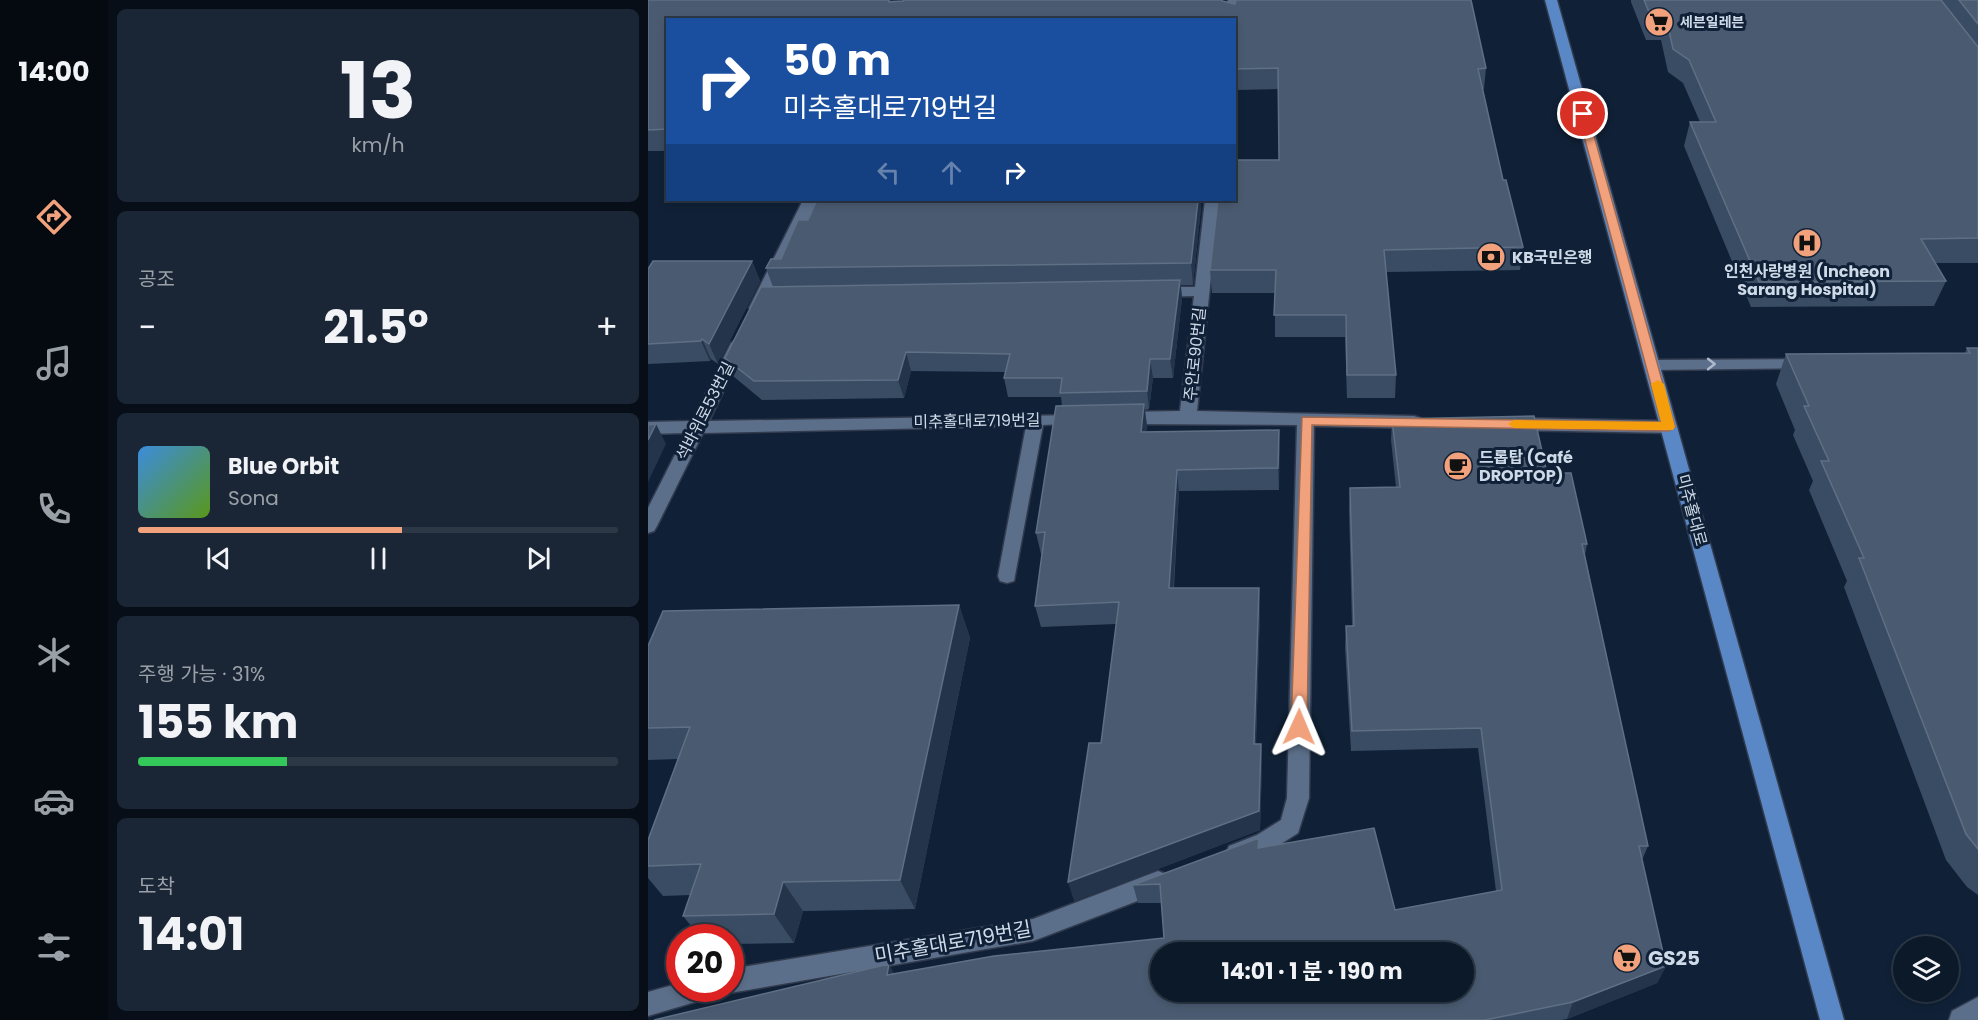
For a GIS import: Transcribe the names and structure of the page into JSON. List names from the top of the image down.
{
  "streets": {
    "main road": ["미추홀대로"],
    "street": ["주안로90번길", "석바위로53번길", "미추홀대로719번길"]
  },
  "crossings": [
    ["주안로90번길", "미추홀대로719번길"],
    ["석바위로53번길", "미추홀대로719번길"]
  ],
  "places": {
    "supermarket": ["세븐일레븐", "GS25"],
    "hospital": ["인천사랑병원 (Incheon Sarang Hospital)"],
    "bank": ["KB국민은행"],
    "cafe": ["드롭탑 (Café DROPTOP)"]
  },
  "page": {
    "tabs": "14:00",
    "tile": [
      ["13", "km/h"],
      "공조",
      ["주행 가능 · 31%", "155 km"],
      ["도착", "14:01"]
    ],
    "turn": ["50 m", "미추홀대로719번길"],
    "heat": ["−", "21.5°", "+"],
    "song": ["Blue Orbit", "Sona"],
    "limit": "20",
    "trip": "14:01 · 1 분 · 190 m"
  }
}
